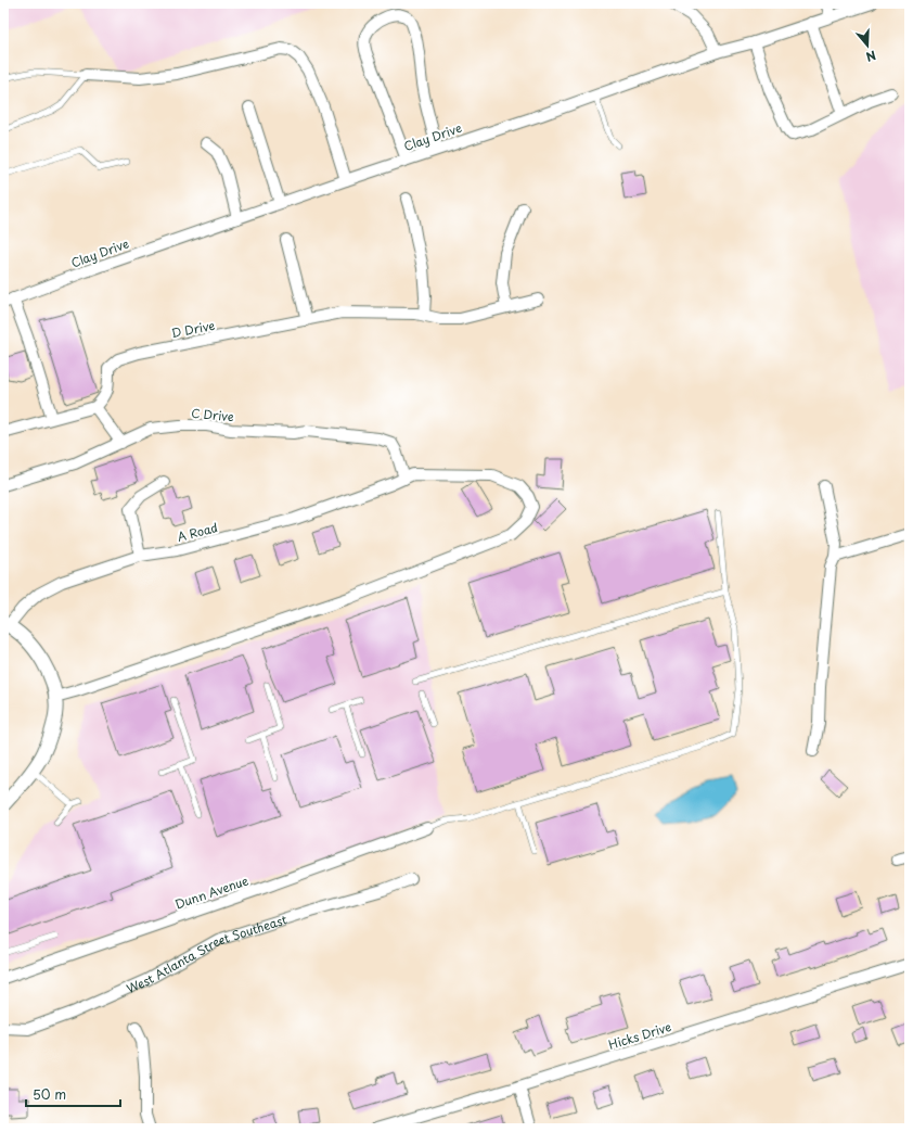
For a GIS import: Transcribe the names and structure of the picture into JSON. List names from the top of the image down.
{
  "streets": {
    "street": [
      "Clay Drive",
      "D Drive",
      "C Drive",
      "A Road",
      "Dunn Avenue",
      "West Atlanta Street Southeast",
      "Hicks Drive"
    ]
  },
  "crossings": [
    ["C Drive", "A Road"]
  ],
  "scale_bar": "50 m",
  "north": "bottom"
}
